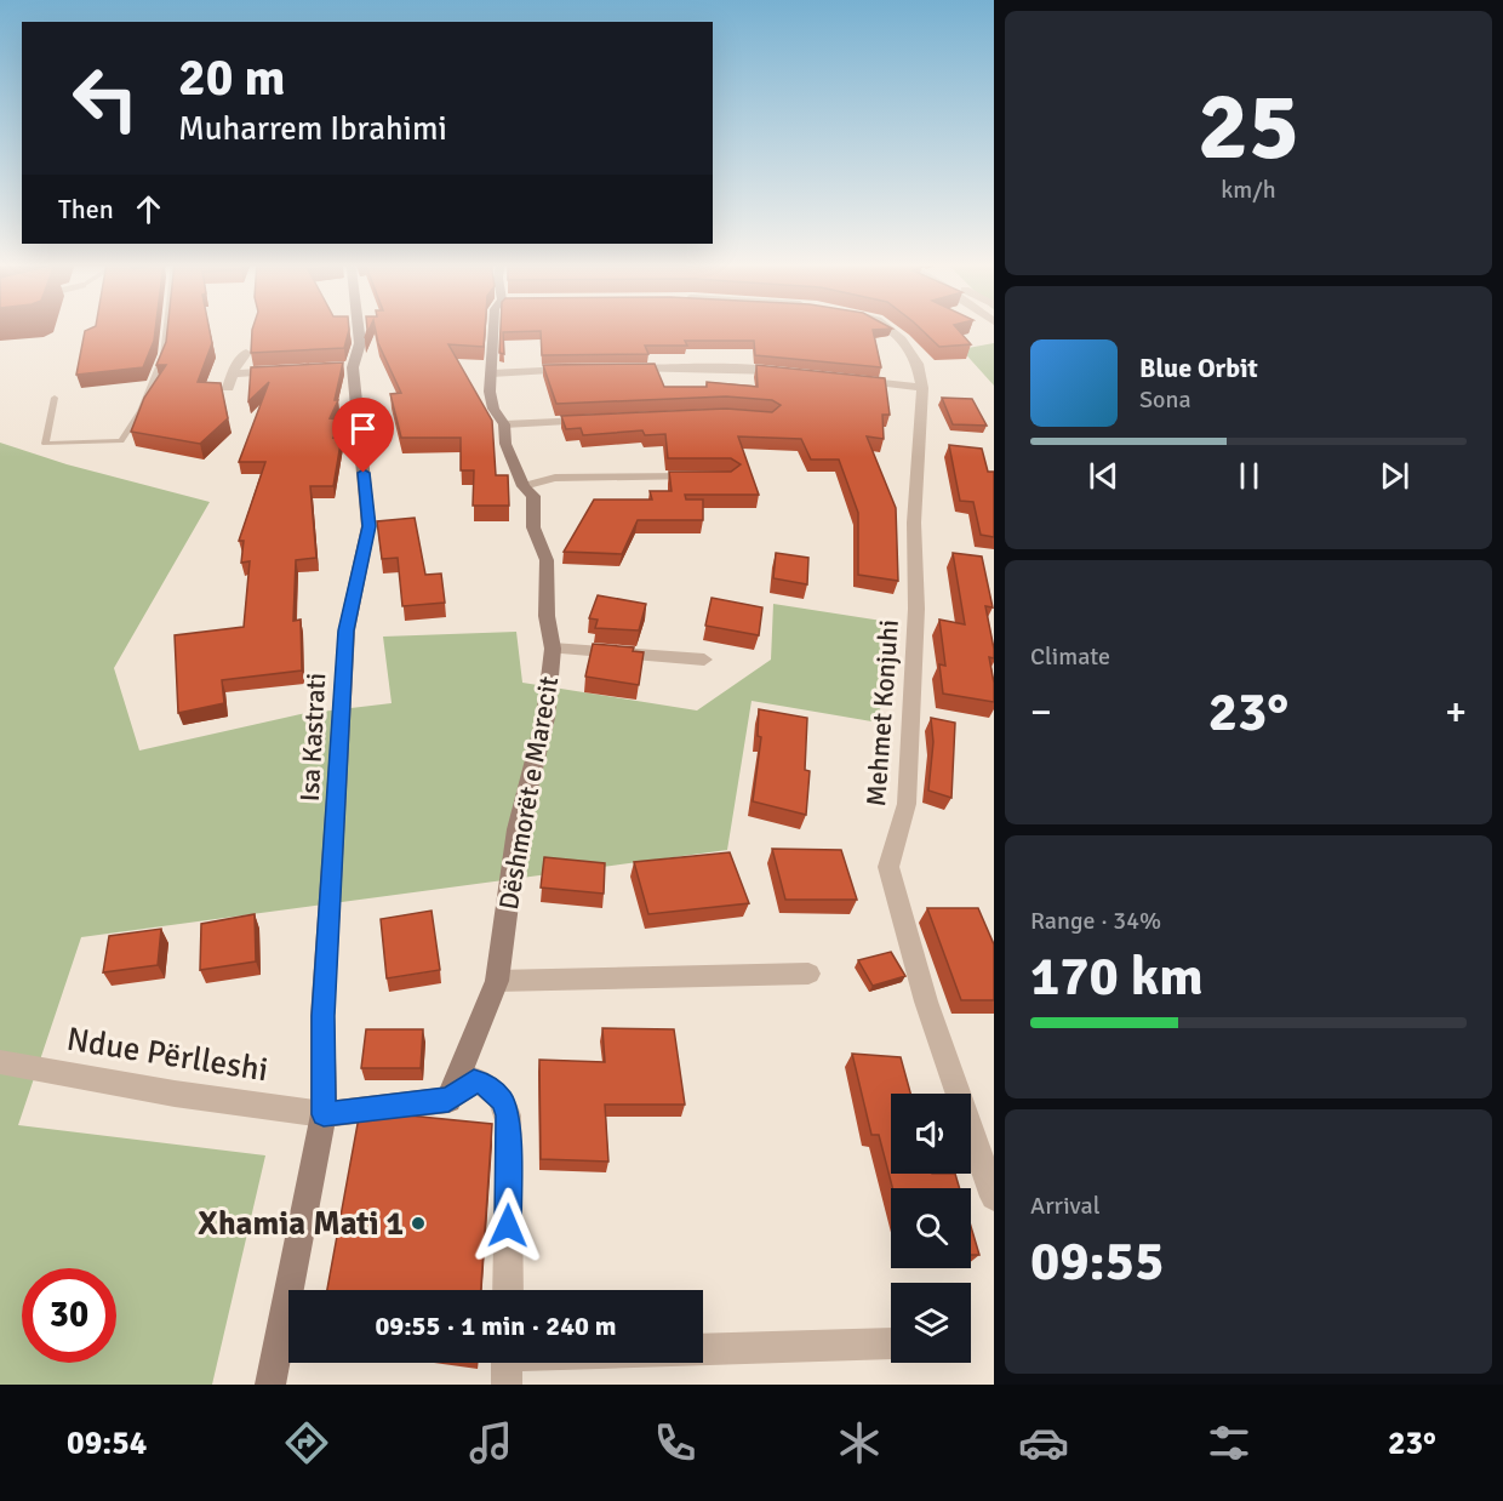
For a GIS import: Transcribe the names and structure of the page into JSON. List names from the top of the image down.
{
  "streets": {
    "street": [
      "Mehmet Konjuhi",
      "Isa Kastrati",
      "Dëshmorët e Marecit",
      "Ndue Përlleshi"
    ]
  },
  "crossings": [
    ["Isa Kastrati", "Ndue Përlleshi"]
  ],
  "places": ["Xhamia Mati 1"],
  "page": {
    "tile": [
      ["25", "km/h"],
      "Climate",
      ["Range · 34%", "170 km"],
      ["Arrival", "09:55"]
    ],
    "turn": ["20 m", "Muharrem Ibrahimi"],
    "then": "Then",
    "song": ["Blue Orbit", "Sona"],
    "heat": ["−", "23°", "+"],
    "limit": "30",
    "trip": "09:55 · 1 min · 240 m",
    "tabs": ["09:54", "23°"]
  }
}
